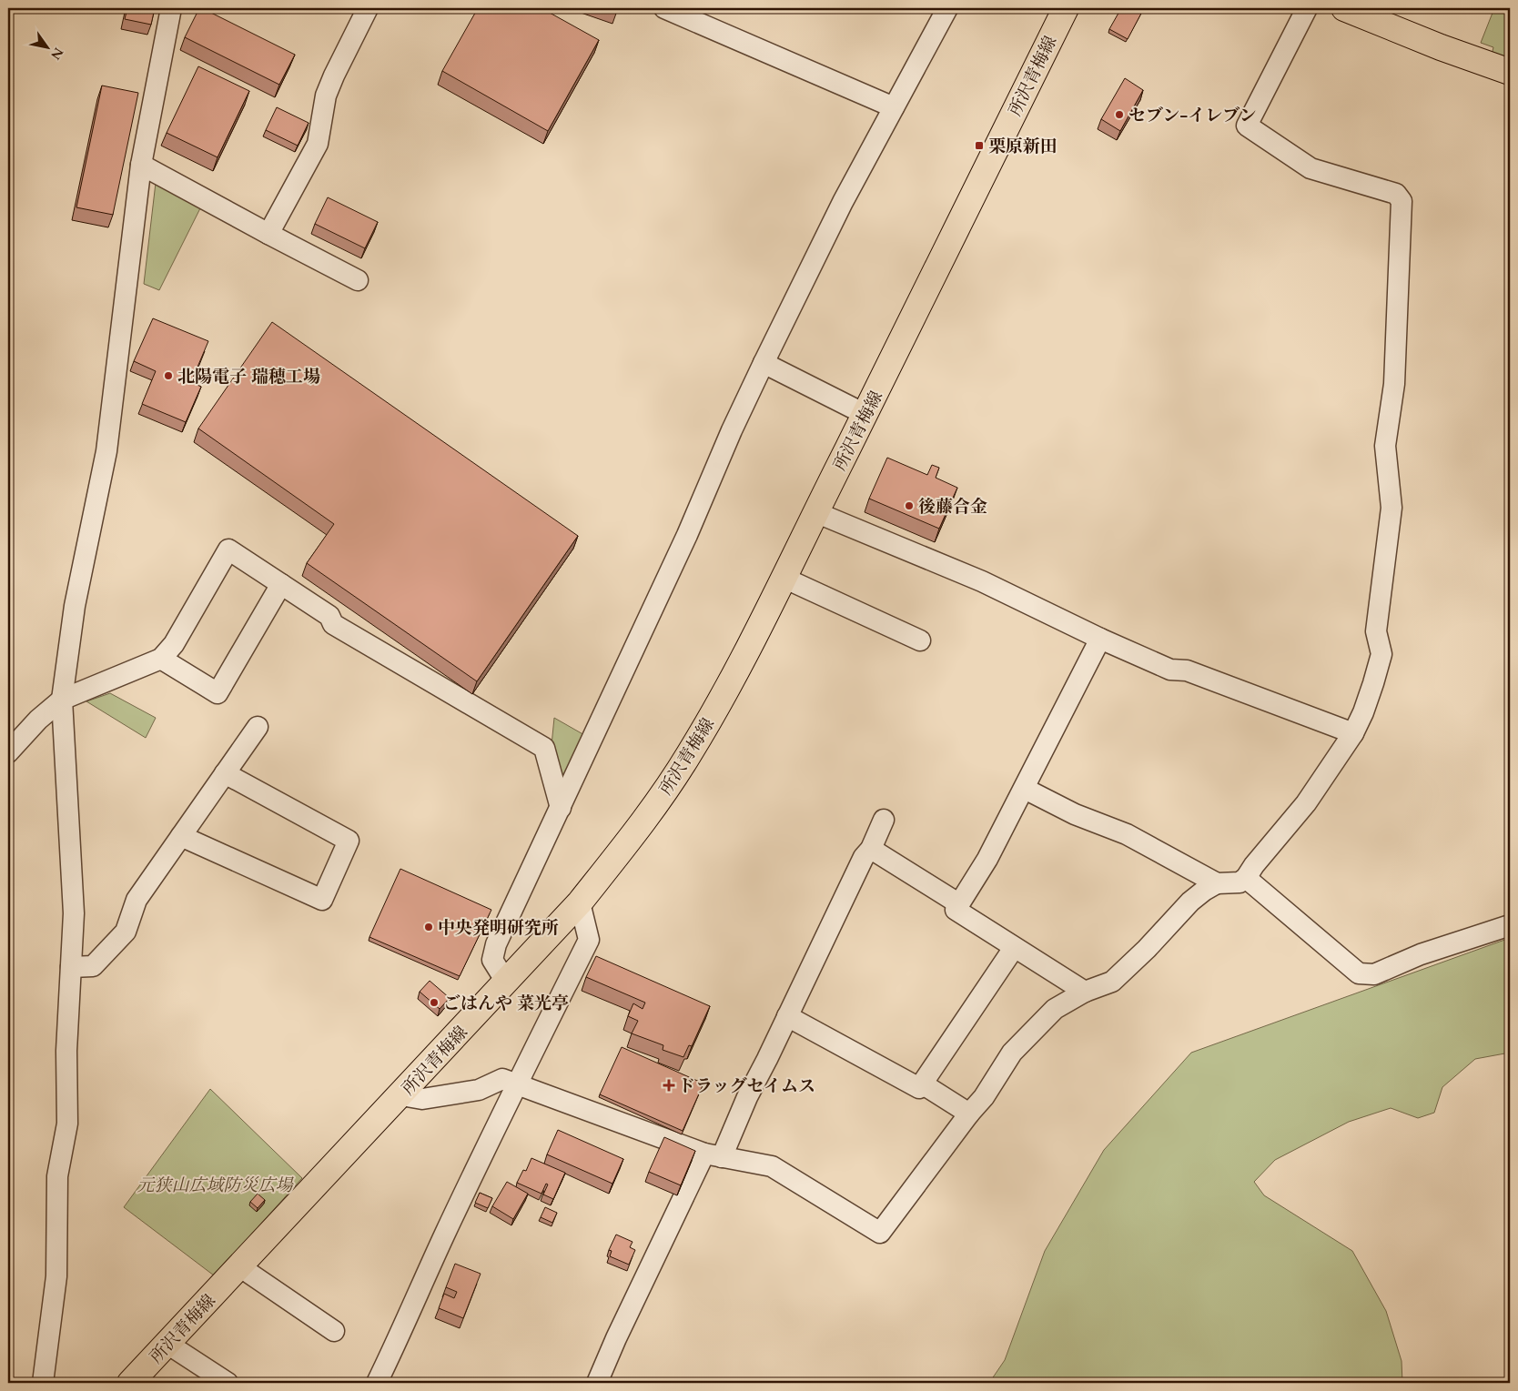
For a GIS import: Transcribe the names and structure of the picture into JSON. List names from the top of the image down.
{
  "streets": {
    "main road": ["所沢青梅線"]
  },
  "parks": ["元狭山広域防災広場"],
  "places": {
    "other": [
      "セブン-イレブン",
      "北陽電子 瑞穂工場",
      "後藤合金",
      "中央発明研究所",
      "ごはんや 菜光亭"
    ],
    "transit": ["栗原新田"],
    "health": ["ドラッグセイムス"]
  },
  "north": "bottom right"
}
